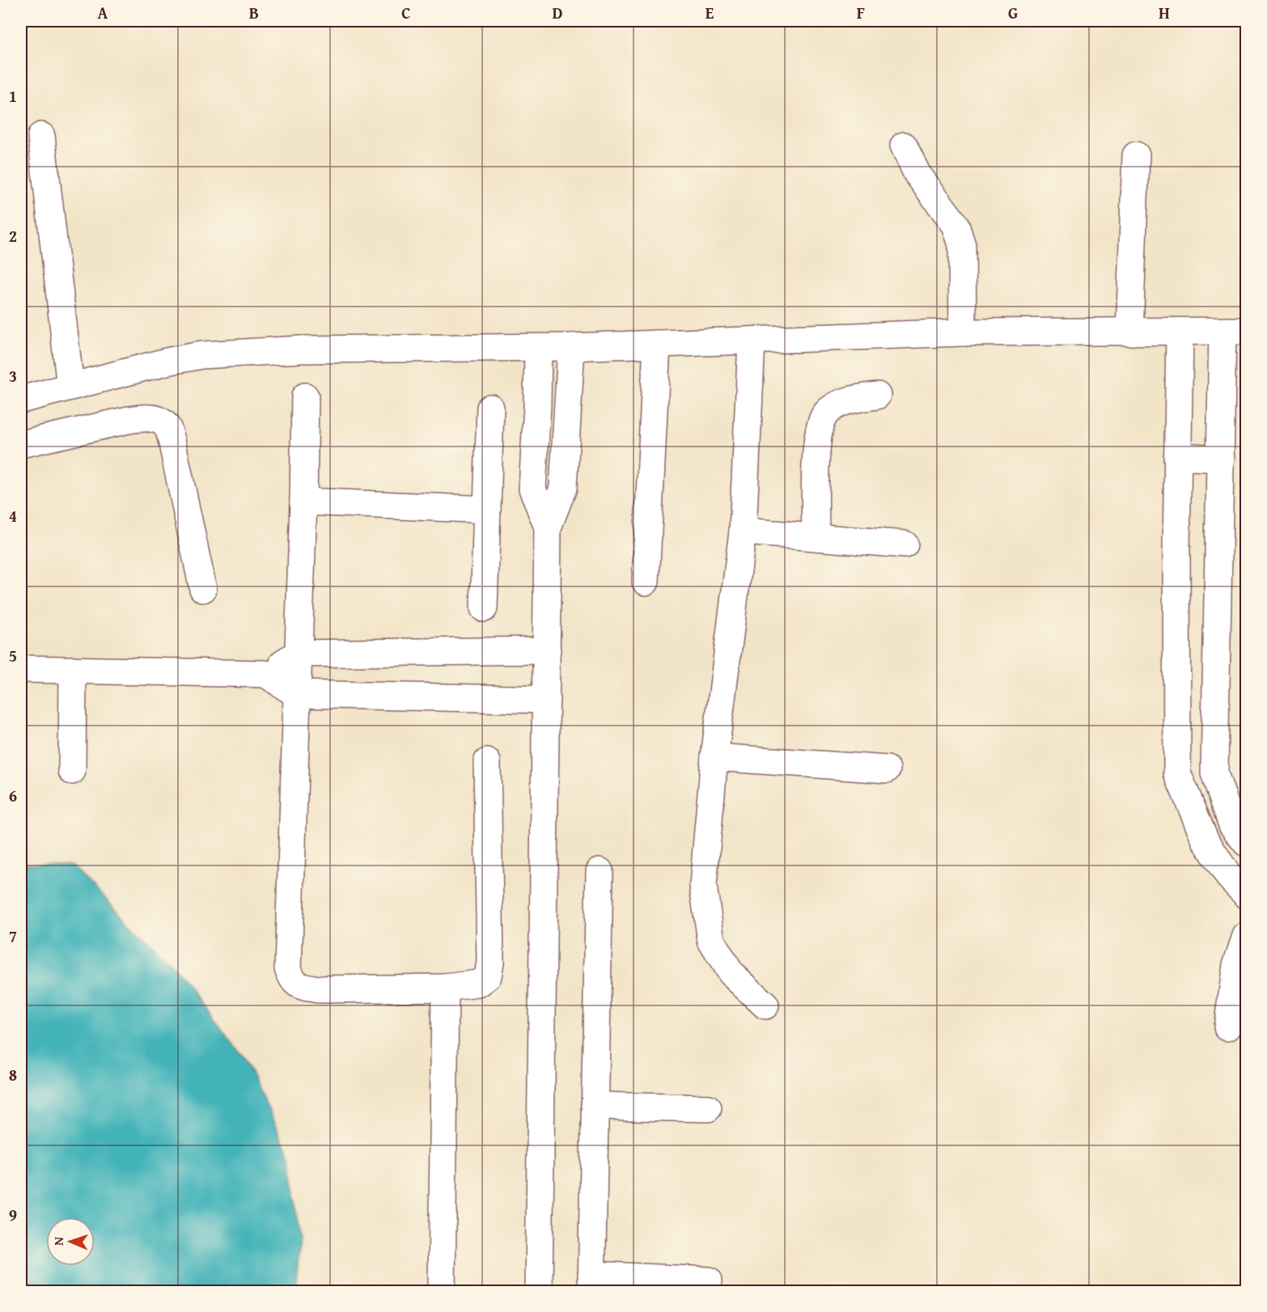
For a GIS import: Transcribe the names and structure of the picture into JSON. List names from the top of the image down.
{
  "north": "left",
  "grid": {
    "columns": [
      "A",
      "B",
      "C",
      "D",
      "E",
      "F",
      "G",
      "H"
    ],
    "rows": [
      "1",
      "2",
      "3",
      "4",
      "5",
      "6",
      "7",
      "8",
      "9"
    ]
  }
}
